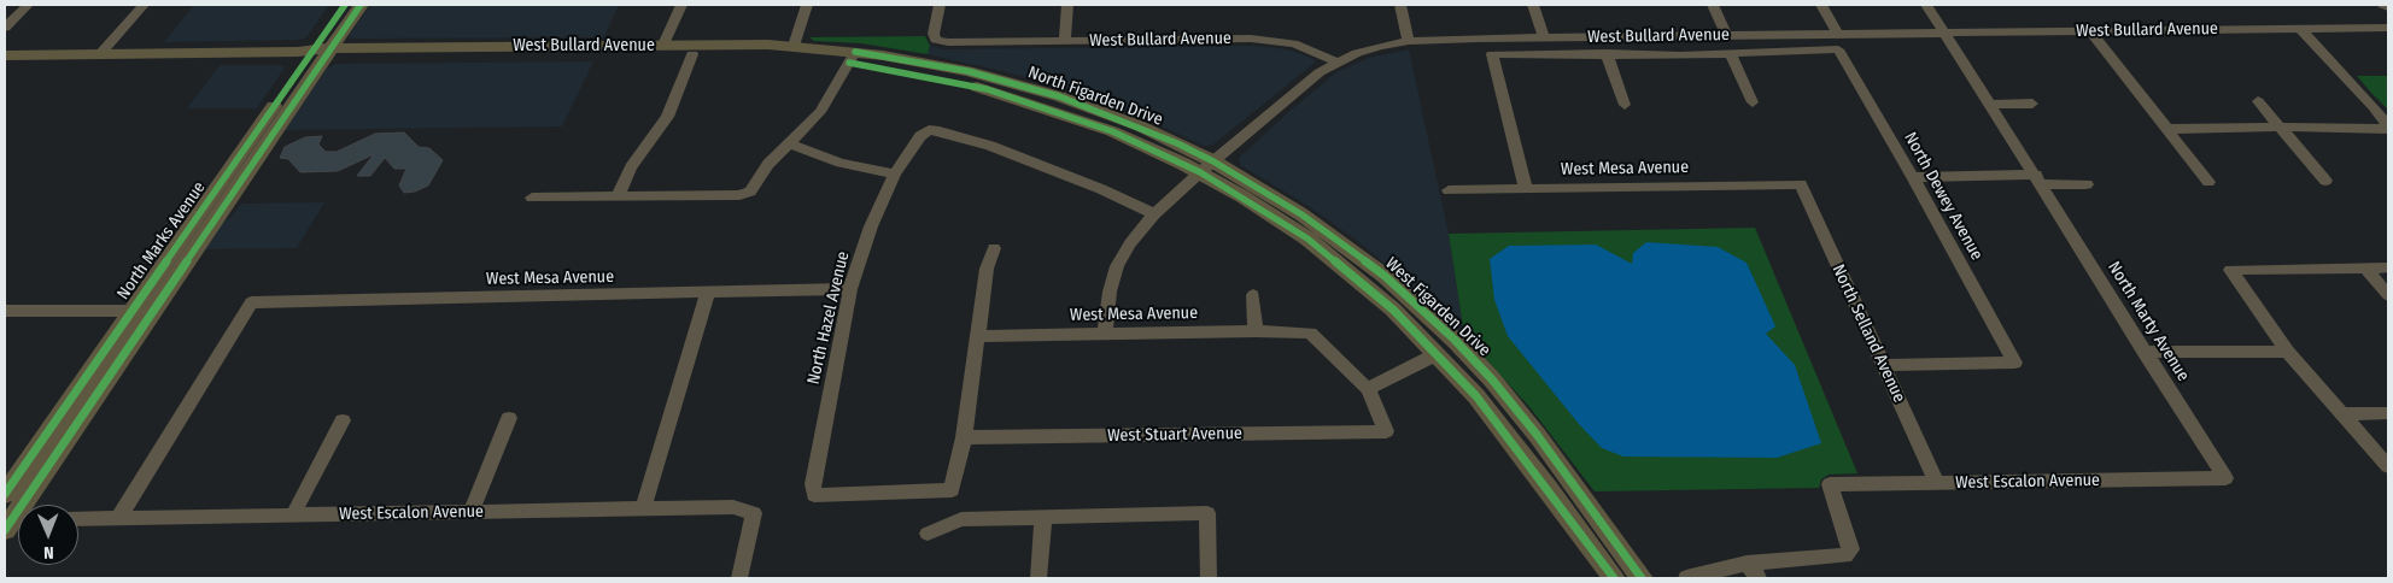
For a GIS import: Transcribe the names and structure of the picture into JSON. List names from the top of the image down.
{
  "streets": {
    "main road": [
      "West Bullard Avenue",
      "North Figarden Drive",
      "North Marks Avenue",
      "West Figarden Drive"
    ],
    "street": [
      "West Mesa Avenue",
      "North Dewey Avenue",
      "North Hazel Avenue",
      "North Marty Avenue",
      "North Selland Avenue",
      "West Stuart Avenue",
      "West Escalon Avenue"
    ]
  },
  "crossings": [
    ["West Bullard Avenue", "North Figarden Drive"],
    ["West Bullard Avenue", "West Mesa Avenue"],
    ["West Bullard Avenue", "North Dewey Avenue"],
    ["West Bullard Avenue", "North Marks Avenue"],
    ["West Bullard Avenue", "North Marty Avenue"],
    ["North Figarden Drive", "West Figarden Drive"],
    ["West Mesa Avenue", "North Hazel Avenue"],
    ["West Mesa Avenue", "North Selland Avenue"],
    ["West Mesa Avenue", "West Stuart Avenue"],
    ["West Mesa Avenue", "West Escalon Avenue"],
    ["North Dewey Avenue", "North Selland Avenue"],
    ["North Hazel Avenue", "West Stuart Avenue"],
    ["North Marty Avenue", "West Escalon Avenue"],
    ["North Selland Avenue", "West Escalon Avenue"]
  ],
  "north": "bottom"
}
